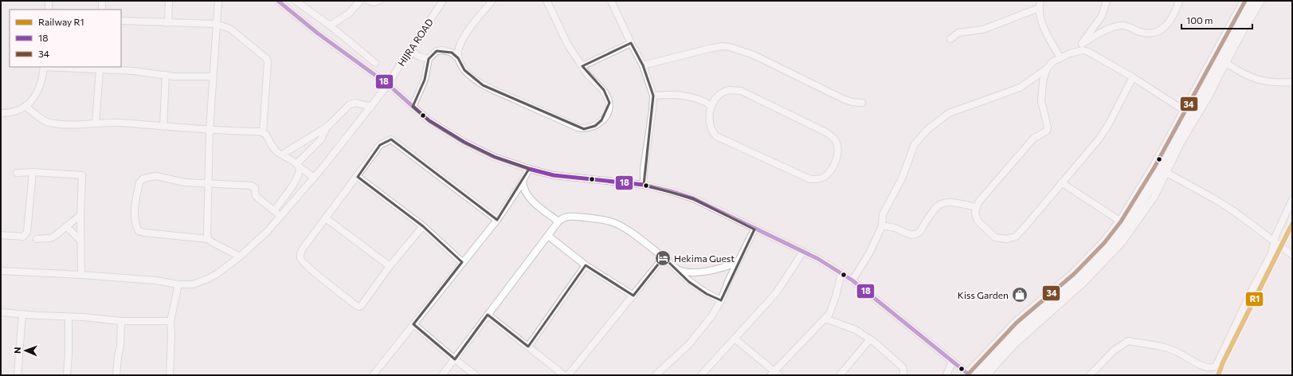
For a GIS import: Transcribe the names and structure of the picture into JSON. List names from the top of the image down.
{
  "streets": {
    "street": ["HIJRA ROAD"]
  },
  "places": {
    "hotel": ["Hekima Guest"],
    "shop": ["Kiss Garden"]
  },
  "lines": ["transit line 18", "transit line 34", "rail line R1"],
  "legend": ["Railway R1", "18", "34"],
  "scale_bar": "100 m",
  "north": "left"
}
